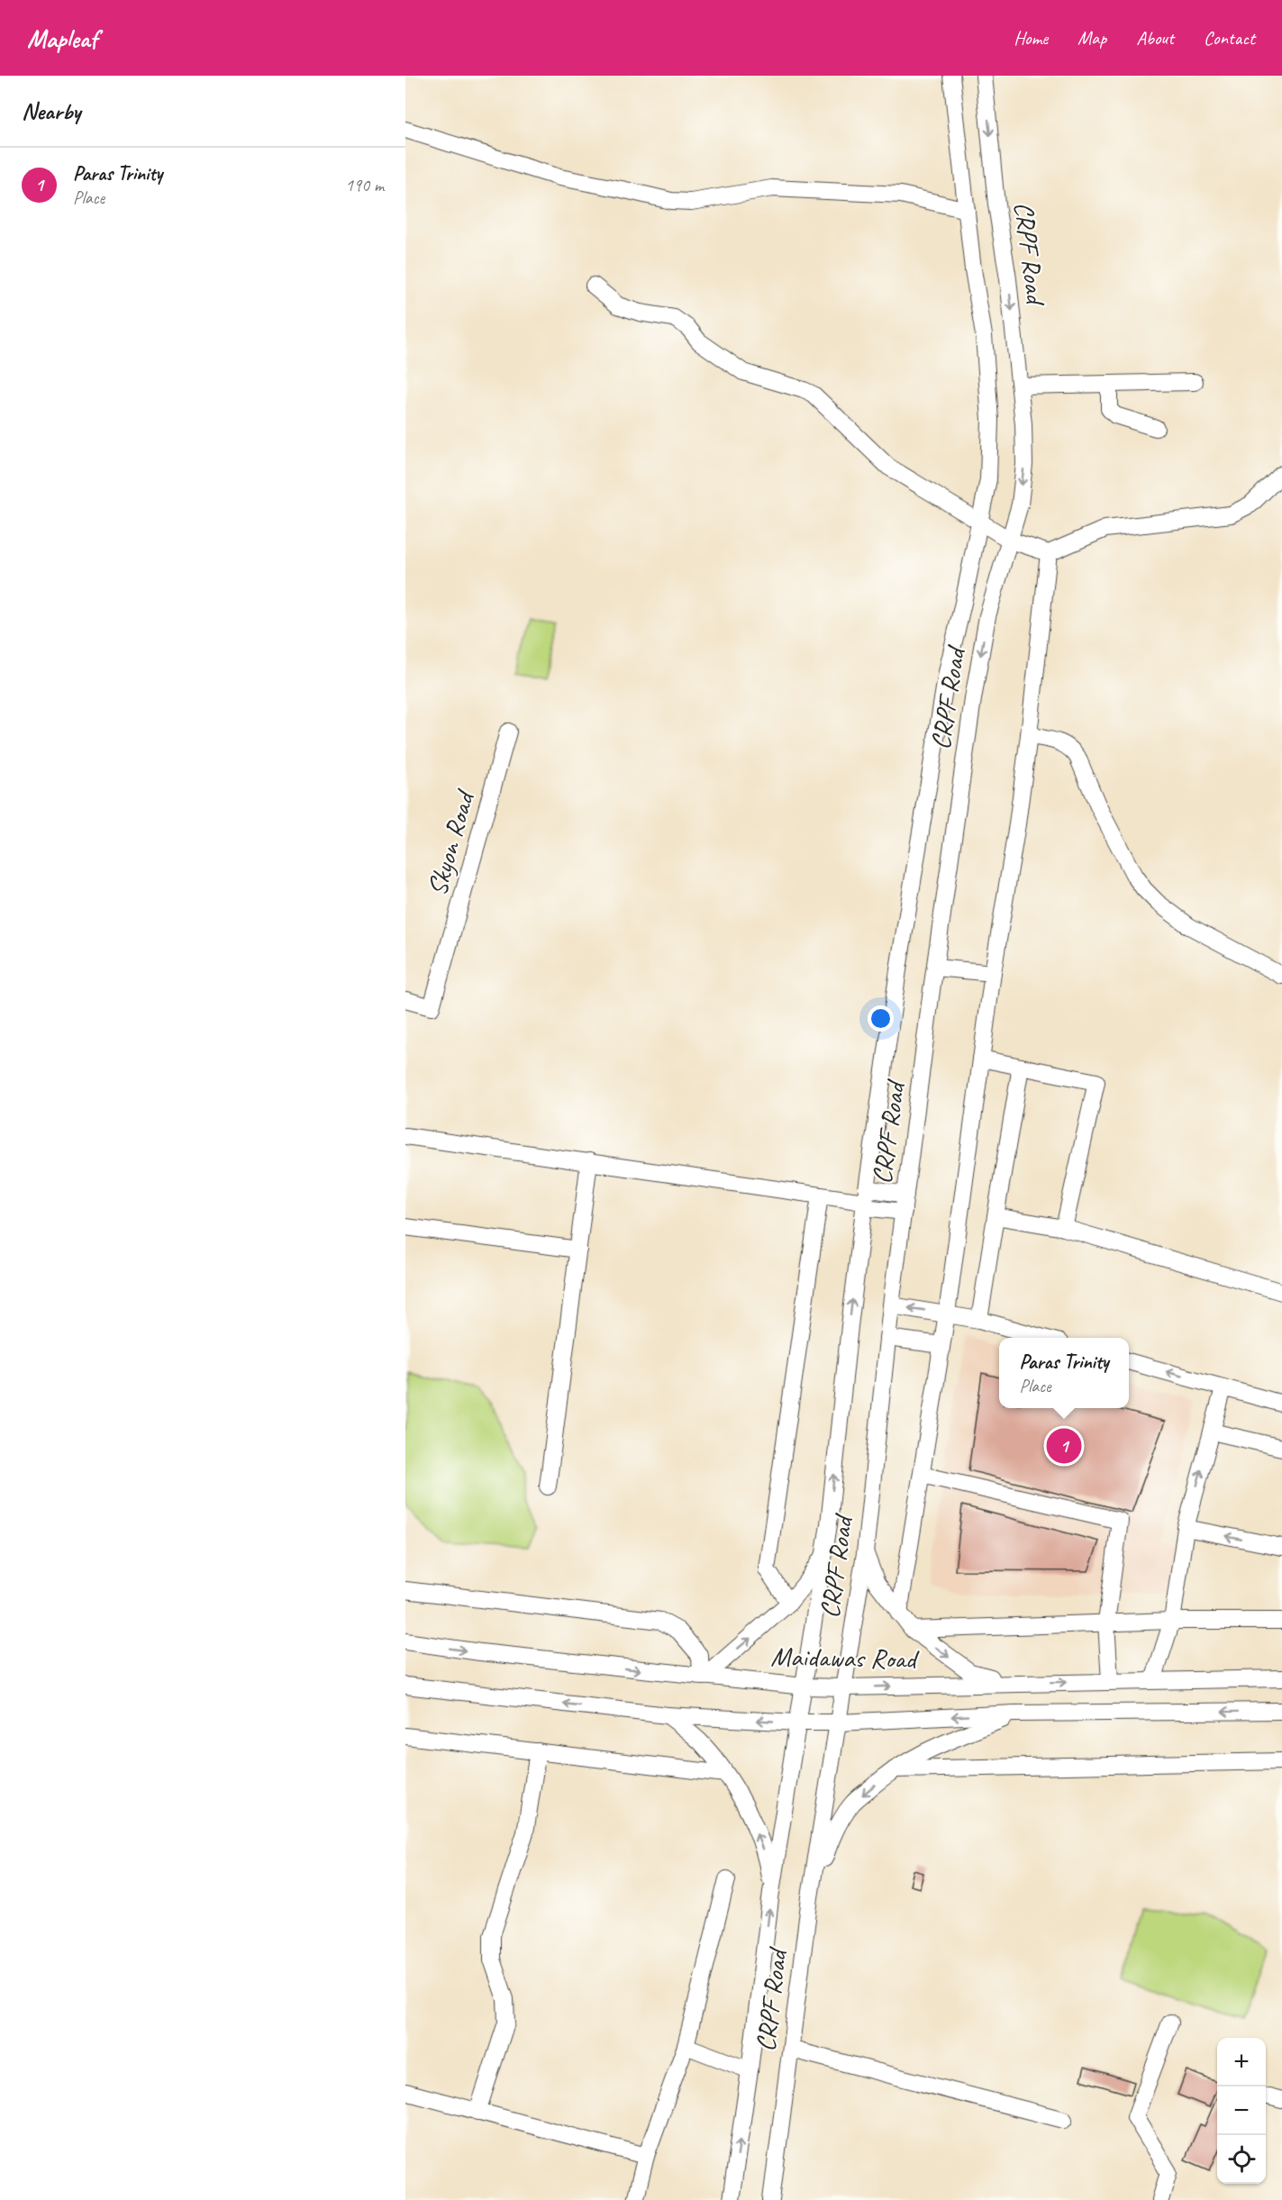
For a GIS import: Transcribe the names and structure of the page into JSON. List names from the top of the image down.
{
  "streets": {
    "street": ["CRPF Road", "Skyon Road", "Maidawas Road"]
  },
  "crossings": [
    ["CRPF Road", "Maidawas Road"]
  ],
  "page": {
    "header": "Mapleaf",
    "nav": [
      "Home",
      "Map",
      "About",
      "Contact"
    ],
    "heading": "Nearby",
    "list": [
      {
        "mark": "1",
        "name": "Paras Trinity",
        "note": "Place",
        "value": "190 m"
      }
    ],
    "popup": ["Paras Trinity", "Place"],
    "pins": "1",
    "map_buttons": ["+", "−"]
  }
}
